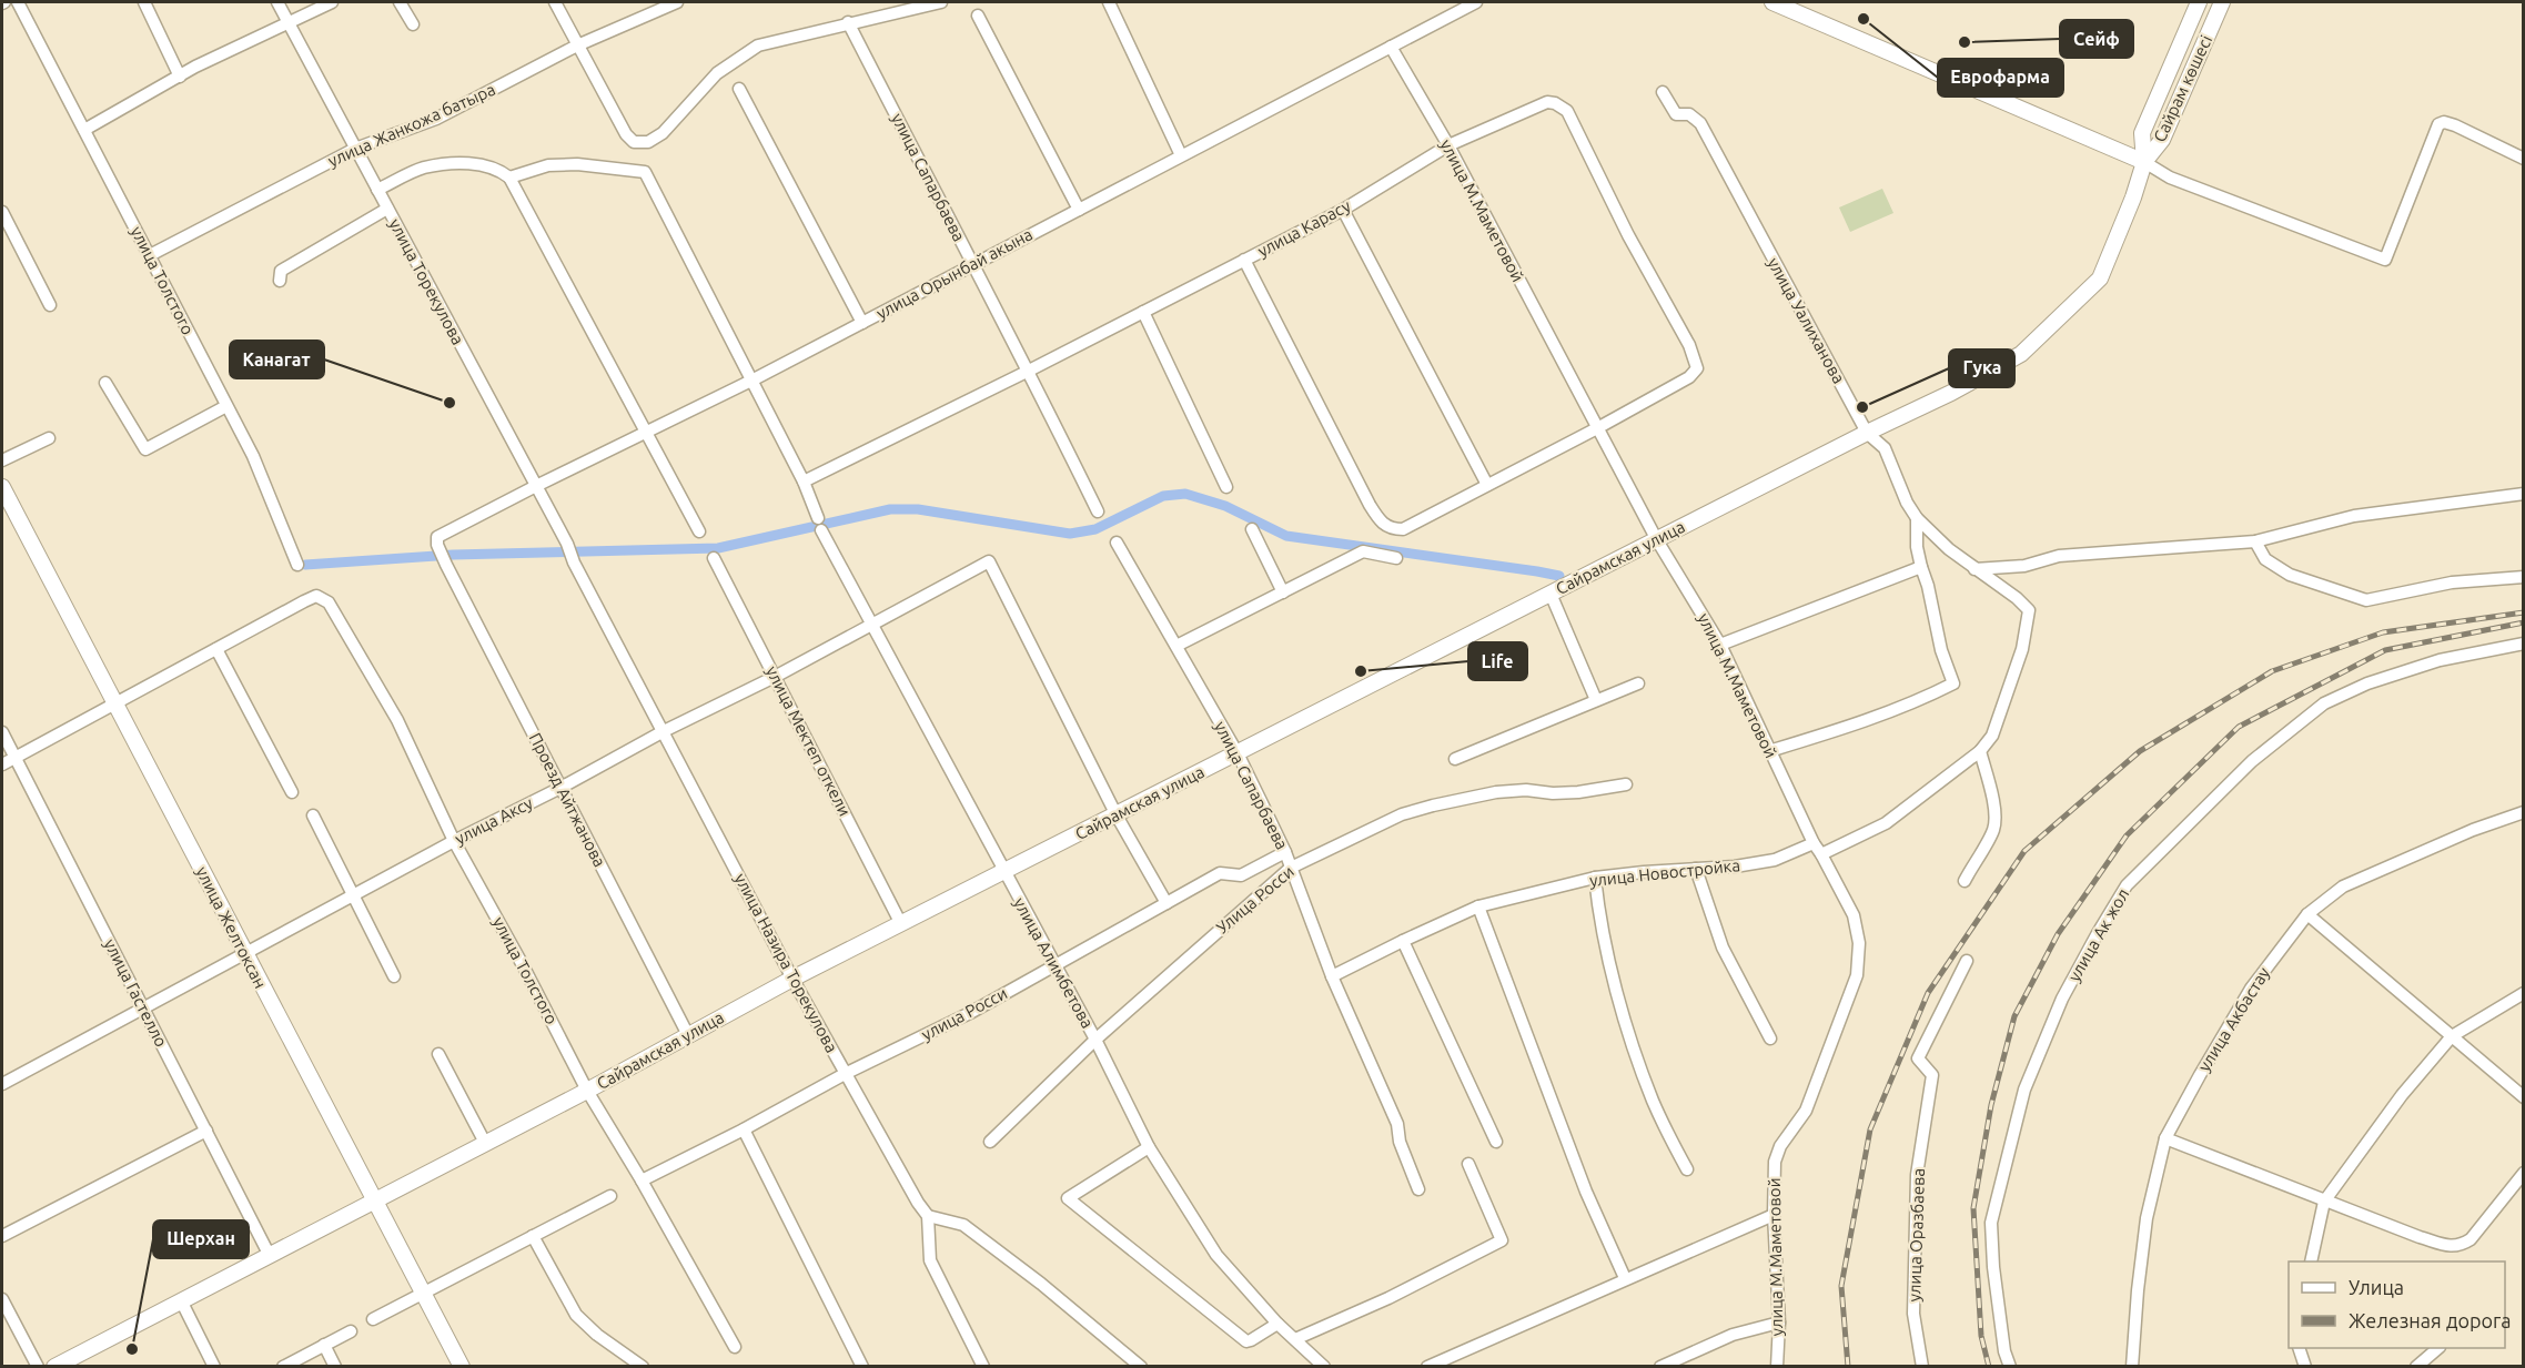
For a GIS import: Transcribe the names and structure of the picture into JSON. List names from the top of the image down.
{
  "streets": {
    "main road": ["Сайрам көшесі", "Сайрамская улица", "улица Желтоксан"],
    "street": [
      "улица Жанкожа батыра",
      "улица Сапарбаева",
      "улица М.Маметовой",
      "улица Карасу",
      "улица Орынбай акына",
      "улица Толстого",
      "улица Торекулова",
      "улица Уалиханова",
      "улица Мектеп откели",
      "Проезд Айтжанова",
      "улица Аксу",
      "улица Новостройка",
      "Улица Росси",
      "улица Ак жол",
      "улица Назира Торекулова",
      "улица Алимбетова",
      "улица Гастелло",
      "улица Росси",
      "улица Акбастау",
      "улица Оразбаева"
    ]
  },
  "crossings": [
    ["Сайрам көшесі", "Сайрамская улица"],
    ["улица Жанкожа батыра", "улица Толстого"],
    ["улица Жанкожа батыра", "улица Торекулова"],
    ["улица Сапарбаева", "улица Карасу"],
    ["улица Сапарбаева", "улица Орынбай акына"],
    ["улица Сапарбаева", "Сайрамская улица"],
    ["улица Сапарбаева", "улица Новостройка"],
    ["улица Сапарбаева", "Улица Росси"],
    ["улица Сапарбаева", "улица Росси"],
    ["улица М.Маметовой", "улица Карасу"],
    ["улица М.Маметовой", "улица Орынбай акына"],
    ["улица М.Маметовой", "улица Уалиханова"],
    ["улица М.Маметовой", "Сайрамская улица"],
    ["улица М.Маметовой", "улица Новостройка"],
    ["улица Карасу", "улица Алимбетова"],
    ["улица Орынбай акына", "улица Торекулова"],
    ["улица Орынбай акына", "Проезд Айтжанова"],
    ["улица Орынбай акына", "улица Алимбетова"],
    ["улица Толстого", "Сайрамская улица"],
    ["улица Толстого", "улица Аксу"],
    ["улица Толстого", "улица Росси"],
    ["улица Торекулова", "улица Назира Торекулова"],
    ["улица Уалиханова", "Сайрамская улица"],
    ["Сайрамская улица", "улица Мектеп откели"],
    ["Сайрамская улица", "Проезд Айтжанова"],
    ["Сайрамская улица", "улица Аксу"],
    ["Сайрамская улица", "улица Желтоксан"],
    ["Сайрамская улица", "улица Назира Торекулова"],
    ["Сайрамская улица", "улица Алимбетова"],
    ["Сайрамская улица", "улица Гастелло"],
    ["улица Мектеп откели", "улица Аксу"],
    ["Проезд Айтжанова", "улица Аксу"],
    ["улица Аксу", "улица Желтоксан"],
    ["улица Аксу", "улица Назира Торекулова"],
    ["улица Аксу", "улица Алимбетова"],
    ["улица Аксу", "улица Гастелло"],
    ["Улица Росси", "улица Алимбетова"],
    ["улица Назира Торекулова", "улица Росси"],
    ["улица Алимбетова", "улица Росси"]
  ],
  "places": [
    "Еврофарма",
    "Сейф",
    "Канагат",
    "Гука",
    "Life",
    "Шерхан"
  ],
  "legend": ["Улица", "Железная дорога"]
}
